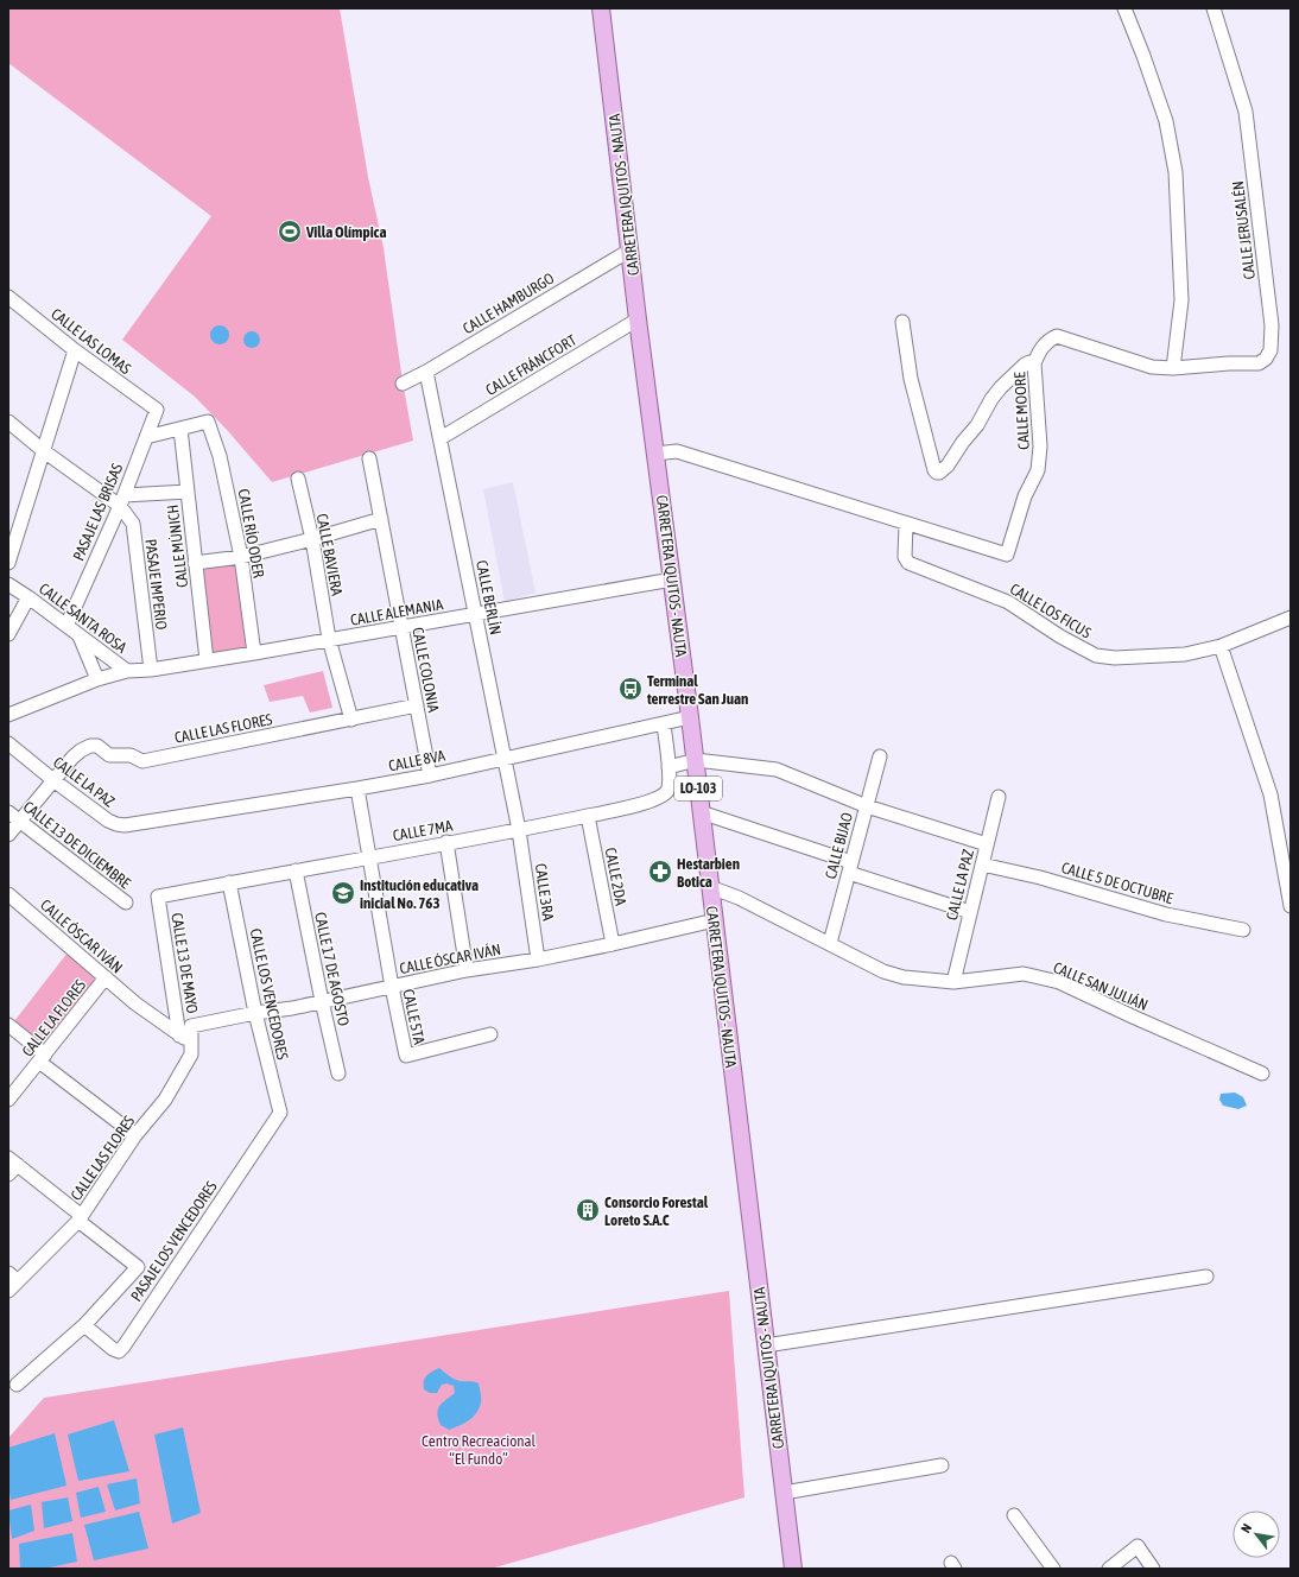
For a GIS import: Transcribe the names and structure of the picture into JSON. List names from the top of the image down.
{
  "streets": {
    "main road": ["CARRETERA IQUITOS - NAUTA", "LO-103"],
    "street": [
      "CALLE JERUSALÉN",
      "CALLE HAMBURGO",
      "CALLE LAS LOMAS",
      "CALLE FRÁNCFORT",
      "CALLE MOORE",
      "PASAJE LAS BRISAS",
      "CALLE RÍO ODER",
      "CALLE MÚNICH",
      "CALLE BAVIERA",
      "PASAJE IMPERIO",
      "CALLE BERLÍN",
      "CALLE LOS FICUS",
      "CALLE ALEMANIA",
      "CALLE SANTA ROSA",
      "CALLE COLONIA",
      "CALLE LAS FLORES",
      "CALLE 8VA",
      "CALLE LA PAZ",
      "CALLE 7MA",
      "CALLE 13 DE DICIEMBRE",
      "CALLE BIJAO",
      "CALLE 2DA",
      "CALLE 5 DE OCTUBRE",
      "CALLE 3RA",
      "CALLE ÓSCAR IVÁN",
      "CALLE 13 DE MAYO",
      "CALLE 17 DE AGOSTO",
      "CALLE SAN JULIÁN",
      "CALLE LOS VENCEDORES",
      "CALLE 5TA",
      "CALLE LA FLORES",
      "PASAJE LOS VENCEDORES"
    ]
  },
  "crossings": [
    ["CARRETERA IQUITOS - NAUTA", "CALLE HAMBURGO"],
    ["CARRETERA IQUITOS - NAUTA", "CALLE FRÁNCFORT"],
    ["CARRETERA IQUITOS - NAUTA", "CALLE MOORE"],
    ["CARRETERA IQUITOS - NAUTA", "CALLE ALEMANIA"],
    ["CARRETERA IQUITOS - NAUTA", "CALLE 8VA"],
    ["CARRETERA IQUITOS - NAUTA", "CALLE ÓSCAR IVÁN"],
    ["CARRETERA IQUITOS - NAUTA", "CALLE SAN JULIÁN"],
    ["CALLE JERUSALÉN", "CALLE MOORE"],
    ["CALLE HAMBURGO", "CALLE BERLÍN"],
    ["CALLE LAS LOMAS", "PASAJE LAS BRISAS"],
    ["CALLE FRÁNCFORT", "CALLE BERLÍN"],
    ["CALLE MOORE", "CALLE LOS FICUS"],
    ["PASAJE LAS BRISAS", "PASAJE IMPERIO"],
    ["PASAJE LAS BRISAS", "CALLE SANTA ROSA"],
    ["CALLE RÍO ODER", "CALLE MÚNICH"],
    ["CALLE RÍO ODER", "CALLE ALEMANIA"],
    ["CALLE MÚNICH", "CALLE ALEMANIA"],
    ["CALLE BAVIERA", "CALLE ALEMANIA"],
    ["CALLE BAVIERA", "CALLE LAS FLORES"],
    ["PASAJE IMPERIO", "CALLE ALEMANIA"],
    ["CALLE BERLÍN", "CALLE ALEMANIA"],
    ["CALLE BERLÍN", "CALLE 8VA"],
    ["CALLE BERLÍN", "CALLE 7MA"],
    ["CALLE BERLÍN", "CALLE 3RA"],
    ["CALLE ALEMANIA", "CALLE SANTA ROSA"],
    ["CALLE ALEMANIA", "CALLE COLONIA"],
    ["CALLE COLONIA", "CALLE LAS FLORES"],
    ["CALLE COLONIA", "CALLE 8VA"],
    ["CALLE LAS FLORES", "CALLE LA PAZ"],
    ["CALLE LAS FLORES", "CALLE ÓSCAR IVÁN"],
    ["CALLE 8VA", "CALLE LA PAZ"],
    ["CALLE 8VA", "CALLE 7MA"],
    ["CALLE 8VA", "CALLE 5TA"],
    ["CALLE LA PAZ", "CALLE 5 DE OCTUBRE"],
    ["CALLE LA PAZ", "CALLE SAN JULIÁN"],
    ["CALLE 7MA", "CALLE 2DA"],
    ["CALLE 7MA", "CALLE 3RA"],
    ["CALLE 7MA", "CALLE 13 DE MAYO"],
    ["CALLE 7MA", "CALLE 17 DE AGOSTO"],
    ["CALLE 7MA", "CALLE LOS VENCEDORES"],
    ["CALLE 7MA", "CALLE 5TA"],
    ["CALLE BIJAO", "CALLE SAN JULIÁN"],
    ["CALLE 2DA", "CALLE ÓSCAR IVÁN"],
    ["CALLE 3RA", "CALLE ÓSCAR IVÁN"],
    ["CALLE ÓSCAR IVÁN", "CALLE 13 DE MAYO"],
    ["CALLE ÓSCAR IVÁN", "CALLE 17 DE AGOSTO"],
    ["CALLE ÓSCAR IVÁN", "CALLE LOS VENCEDORES"],
    ["CALLE ÓSCAR IVÁN", "CALLE 5TA"],
    ["CALLE ÓSCAR IVÁN", "CALLE LA FLORES"],
    ["CALLE LOS VENCEDORES", "PASAJE LOS VENCEDORES"]
  ],
  "parks": ["Centro Recreacional “El Fundo”"],
  "places": {
    "sports": ["Villa Olímpica"],
    "bus stop": ["Terminal terrestre San Juan"],
    "pharmacy": ["Hestarbien Botica"],
    "school or university": ["Institución educativa inicial No. 763"],
    "building": ["Consorcio Forestal Loreto S.A.C"]
  },
  "north": "top left"
}
